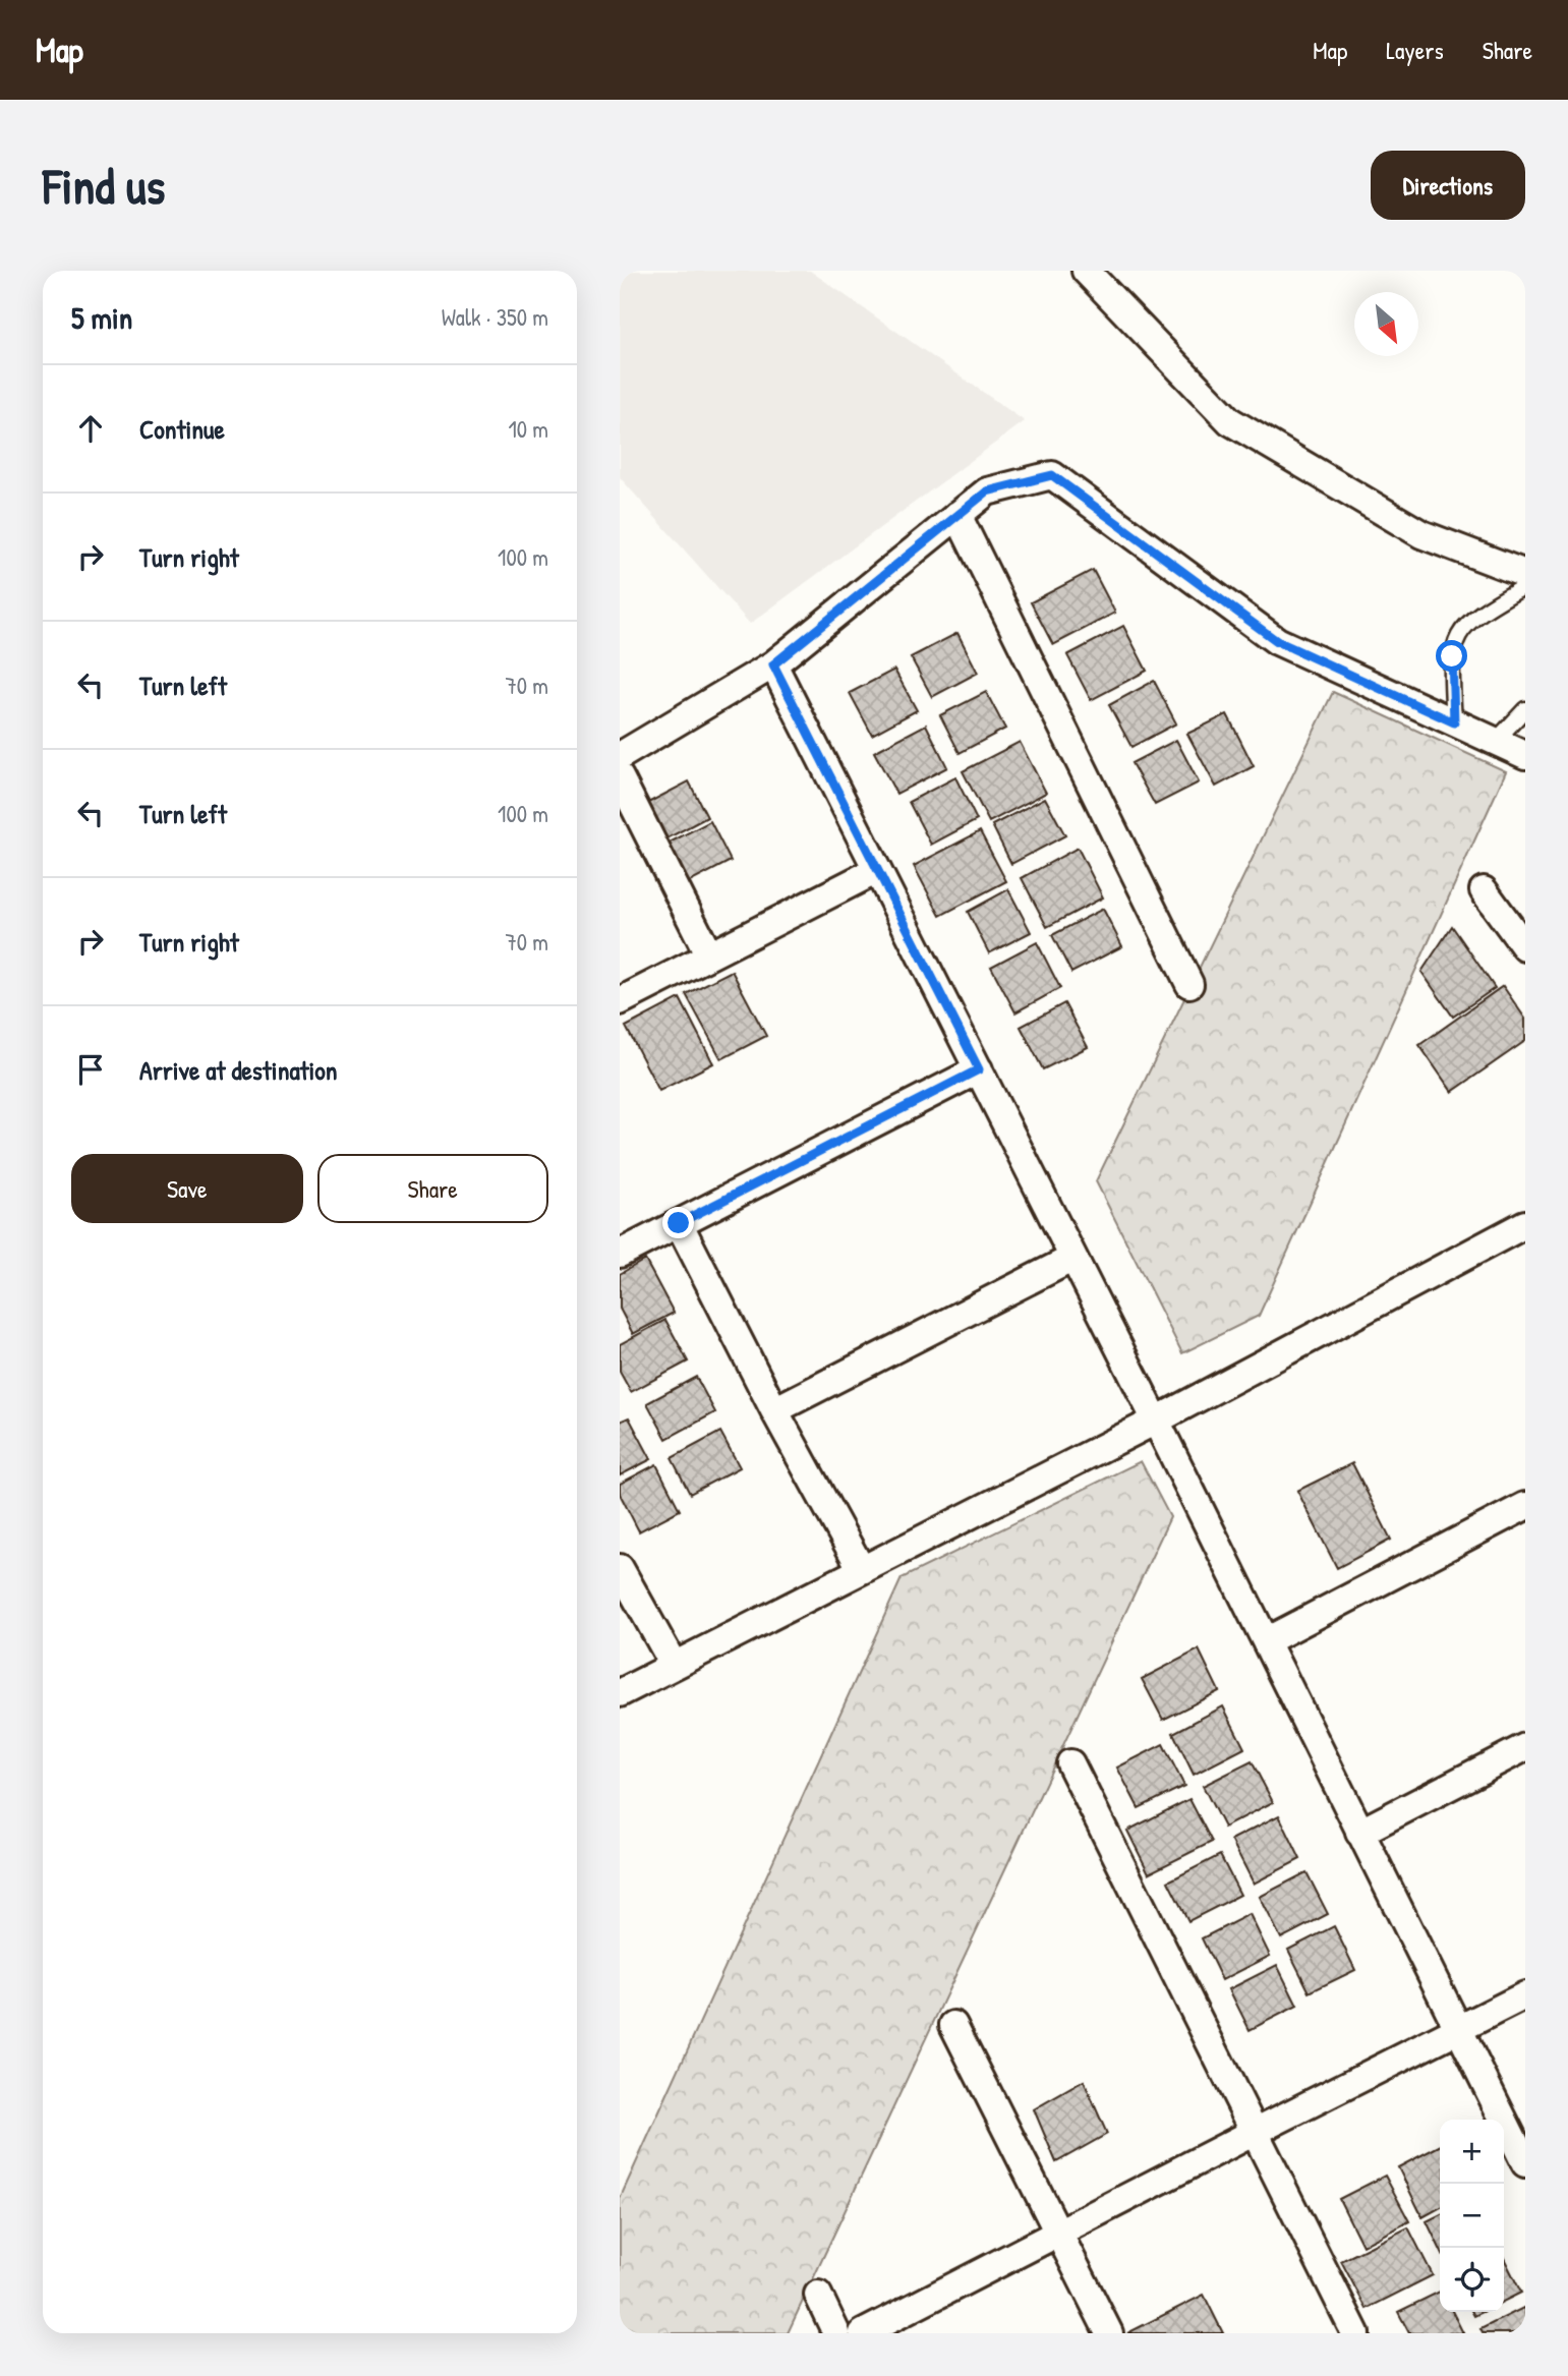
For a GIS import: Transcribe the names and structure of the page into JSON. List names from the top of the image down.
{
  "north": "bottom right",
  "page": {
    "header": "Map",
    "nav": ["Map", "Layers", "Share"],
    "buttons": [
      "Directions",
      ["Save", "Share"]
    ],
    "title": "Find us",
    "heading": ["5 min", "Walk · 350 m"],
    "list": [
      ["Continue", "10 m"],
      ["Turn right", "100 m"],
      ["Turn left", "70 m"],
      ["Turn left", "100 m"],
      ["Turn right", "70 m"],
      "Arrive at destination"
    ],
    "map_buttons": ["+", "−"]
  }
}
